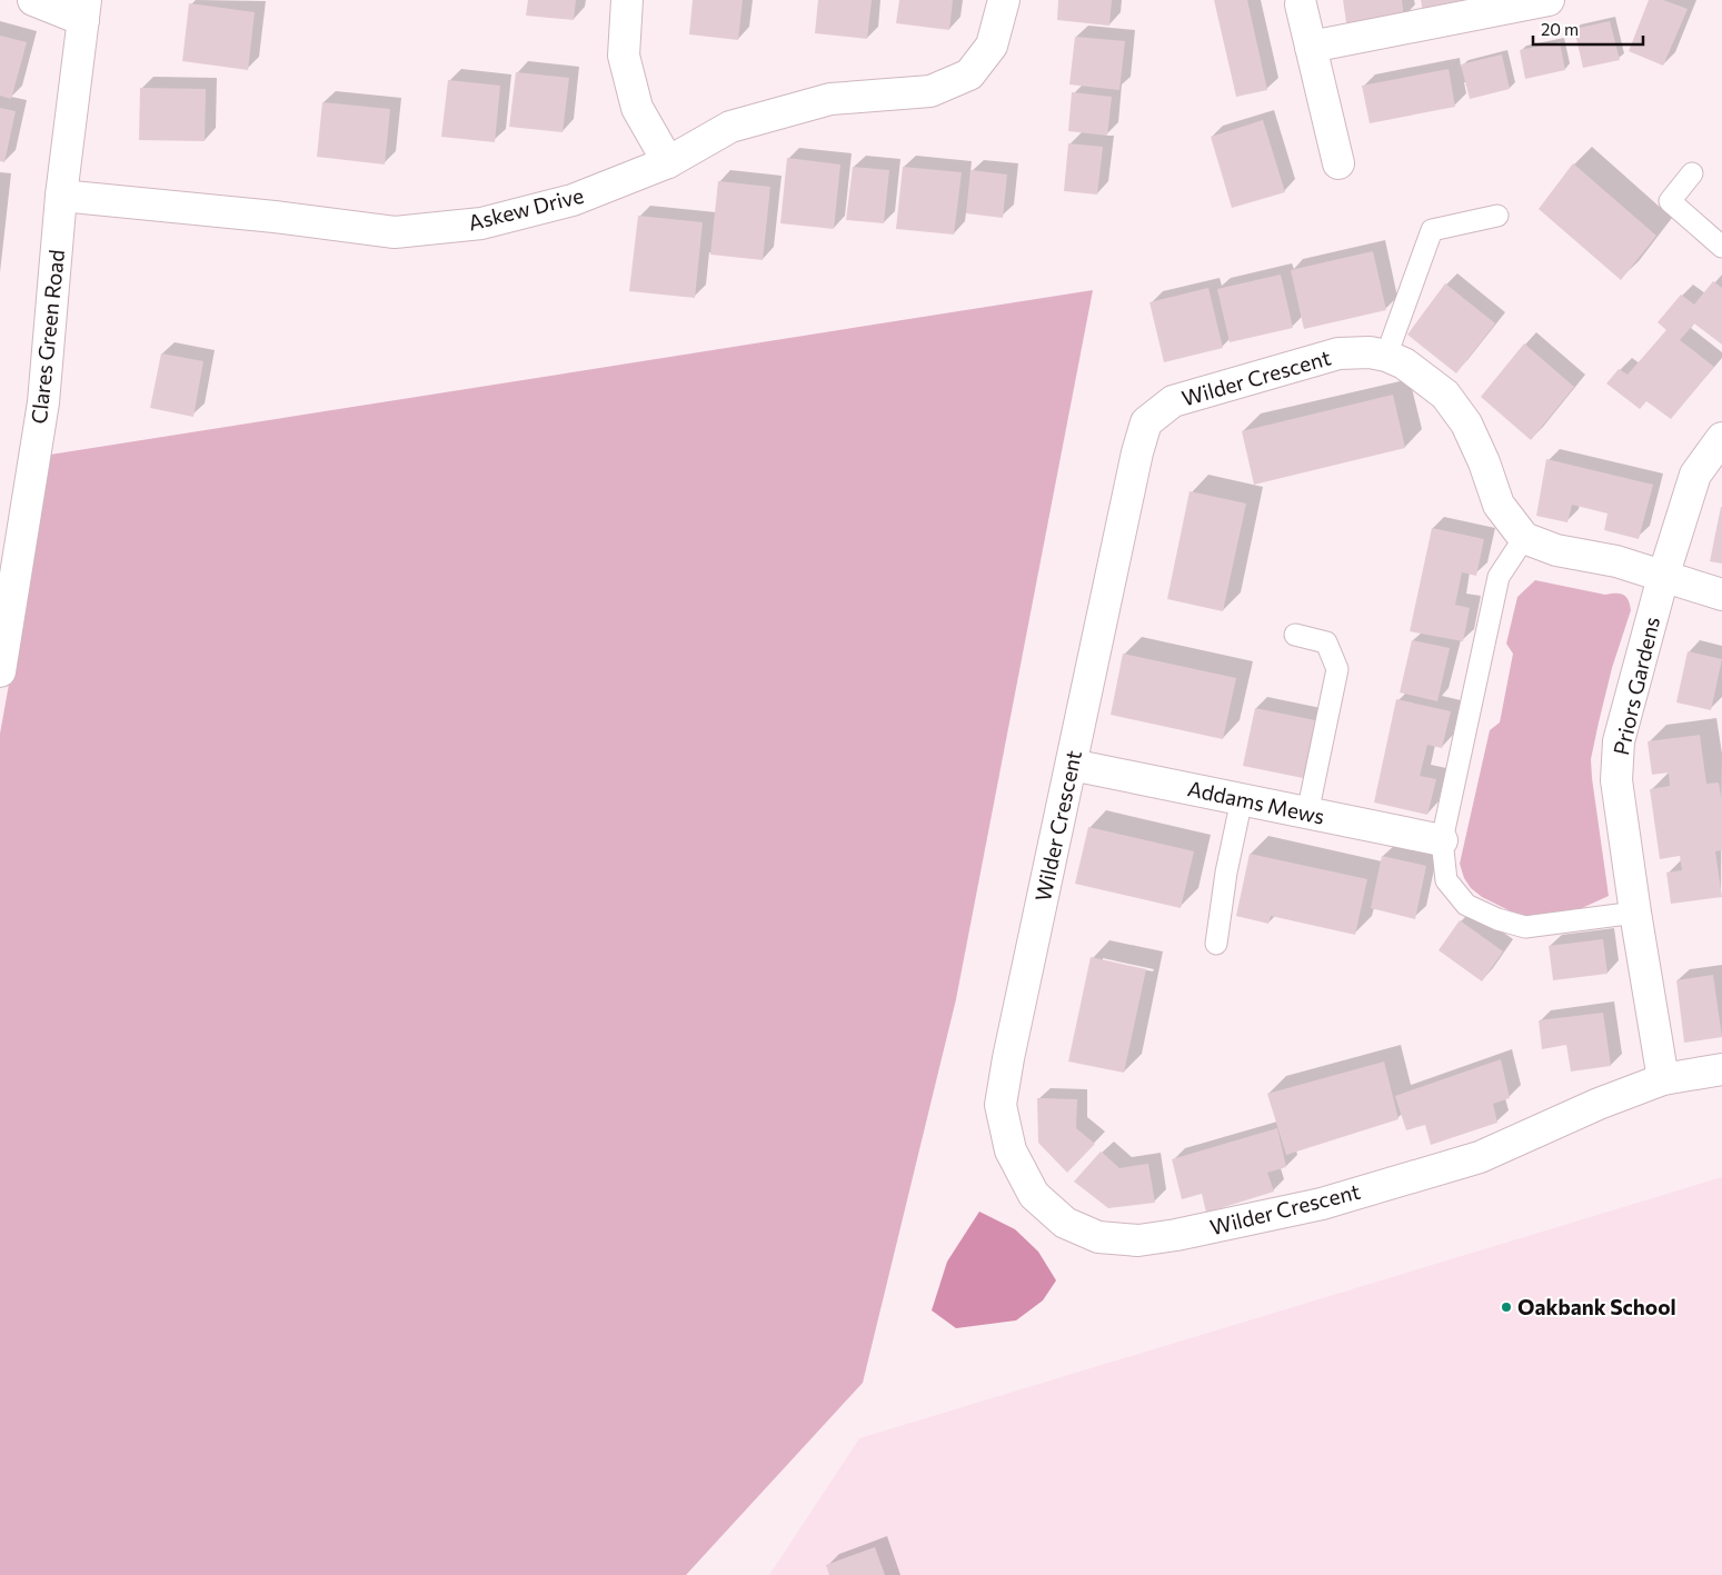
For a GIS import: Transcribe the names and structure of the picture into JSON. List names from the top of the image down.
{
  "streets": {
    "street": [
      "Askew Drive",
      "Clares Green Road",
      "Wilder Crescent",
      "Priors Gardens",
      "Addams Mews"
    ]
  },
  "crossings": [
    ["Askew Drive", "Clares Green Road"],
    ["Wilder Crescent", "Priors Gardens"],
    ["Wilder Crescent", "Addams Mews"]
  ],
  "places": ["Oakbank School"],
  "scale_bar": "20 m"
}
